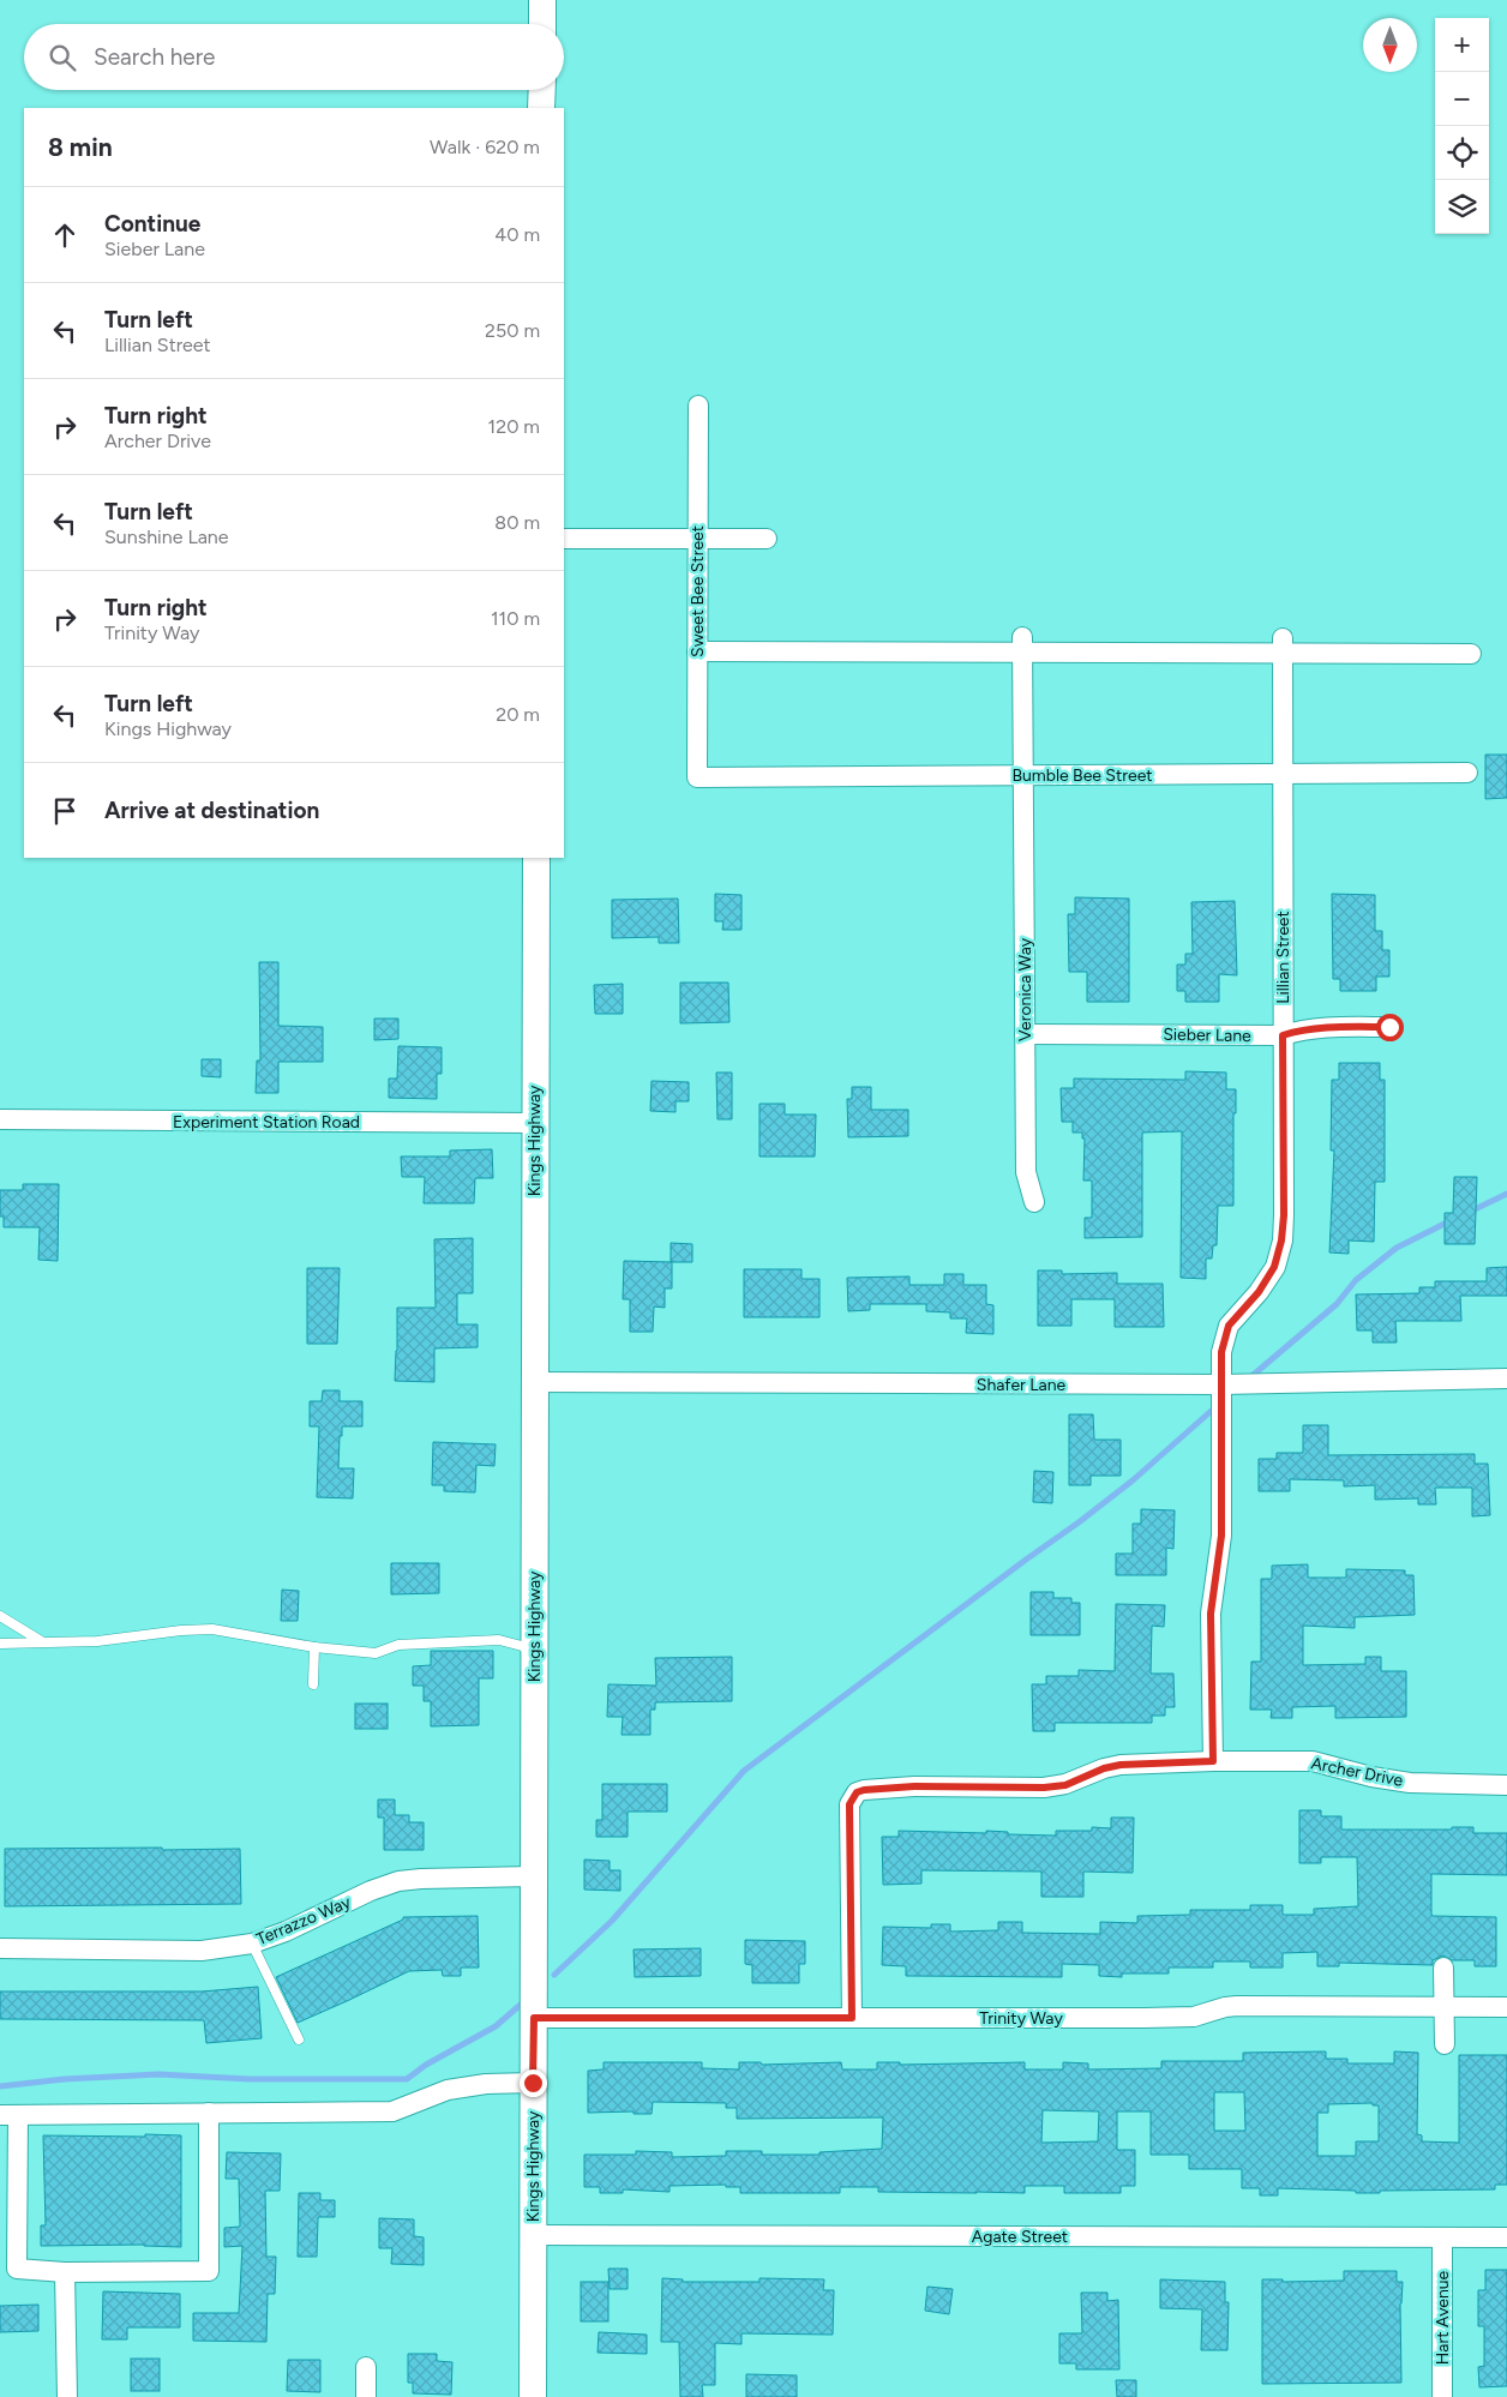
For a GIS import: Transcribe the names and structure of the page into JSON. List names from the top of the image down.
{
  "streets": {
    "street": [
      "Sweet Bee Street",
      "Bumble Bee Street",
      "Lillian Street",
      "Veronica Way",
      "Sieber Lane",
      "Experiment Station Road",
      "Kings Highway",
      "Shafer Lane",
      "Archer Drive",
      "Terrazzo Way",
      "Trinity Way",
      "Agate Street",
      "Hart Avenue"
    ]
  },
  "crossings": [
    ["Sweet Bee Street", "Bumble Bee Street"],
    ["Bumble Bee Street", "Lillian Street"],
    ["Bumble Bee Street", "Veronica Way"],
    ["Lillian Street", "Sieber Lane"],
    ["Lillian Street", "Shafer Lane"],
    ["Lillian Street", "Archer Drive"],
    ["Veronica Way", "Sieber Lane"],
    ["Experiment Station Road", "Kings Highway"],
    ["Kings Highway", "Shafer Lane"],
    ["Kings Highway", "Terrazzo Way"],
    ["Kings Highway", "Trinity Way"],
    ["Kings Highway", "Agate Street"],
    ["Archer Drive", "Trinity Way"],
    ["Agate Street", "Hart Avenue"]
  ],
  "north": "bottom",
  "page": {
    "map_buttons": ["+", "−"],
    "search": "Search here",
    "heading": ["8 min", "Walk · 620 m"],
    "list": [
      ["Continue", "Sieber Lane", "40 m"],
      ["Turn left", "Lillian Street", "250 m"],
      ["Turn right", "Archer Drive", "120 m"],
      ["Turn left", "Sunshine Lane", "80 m"],
      ["Turn right", "Trinity Way", "110 m"],
      ["Turn left", "Kings Highway", "20 m"],
      "Arrive at destination"
    ]
  }
}
